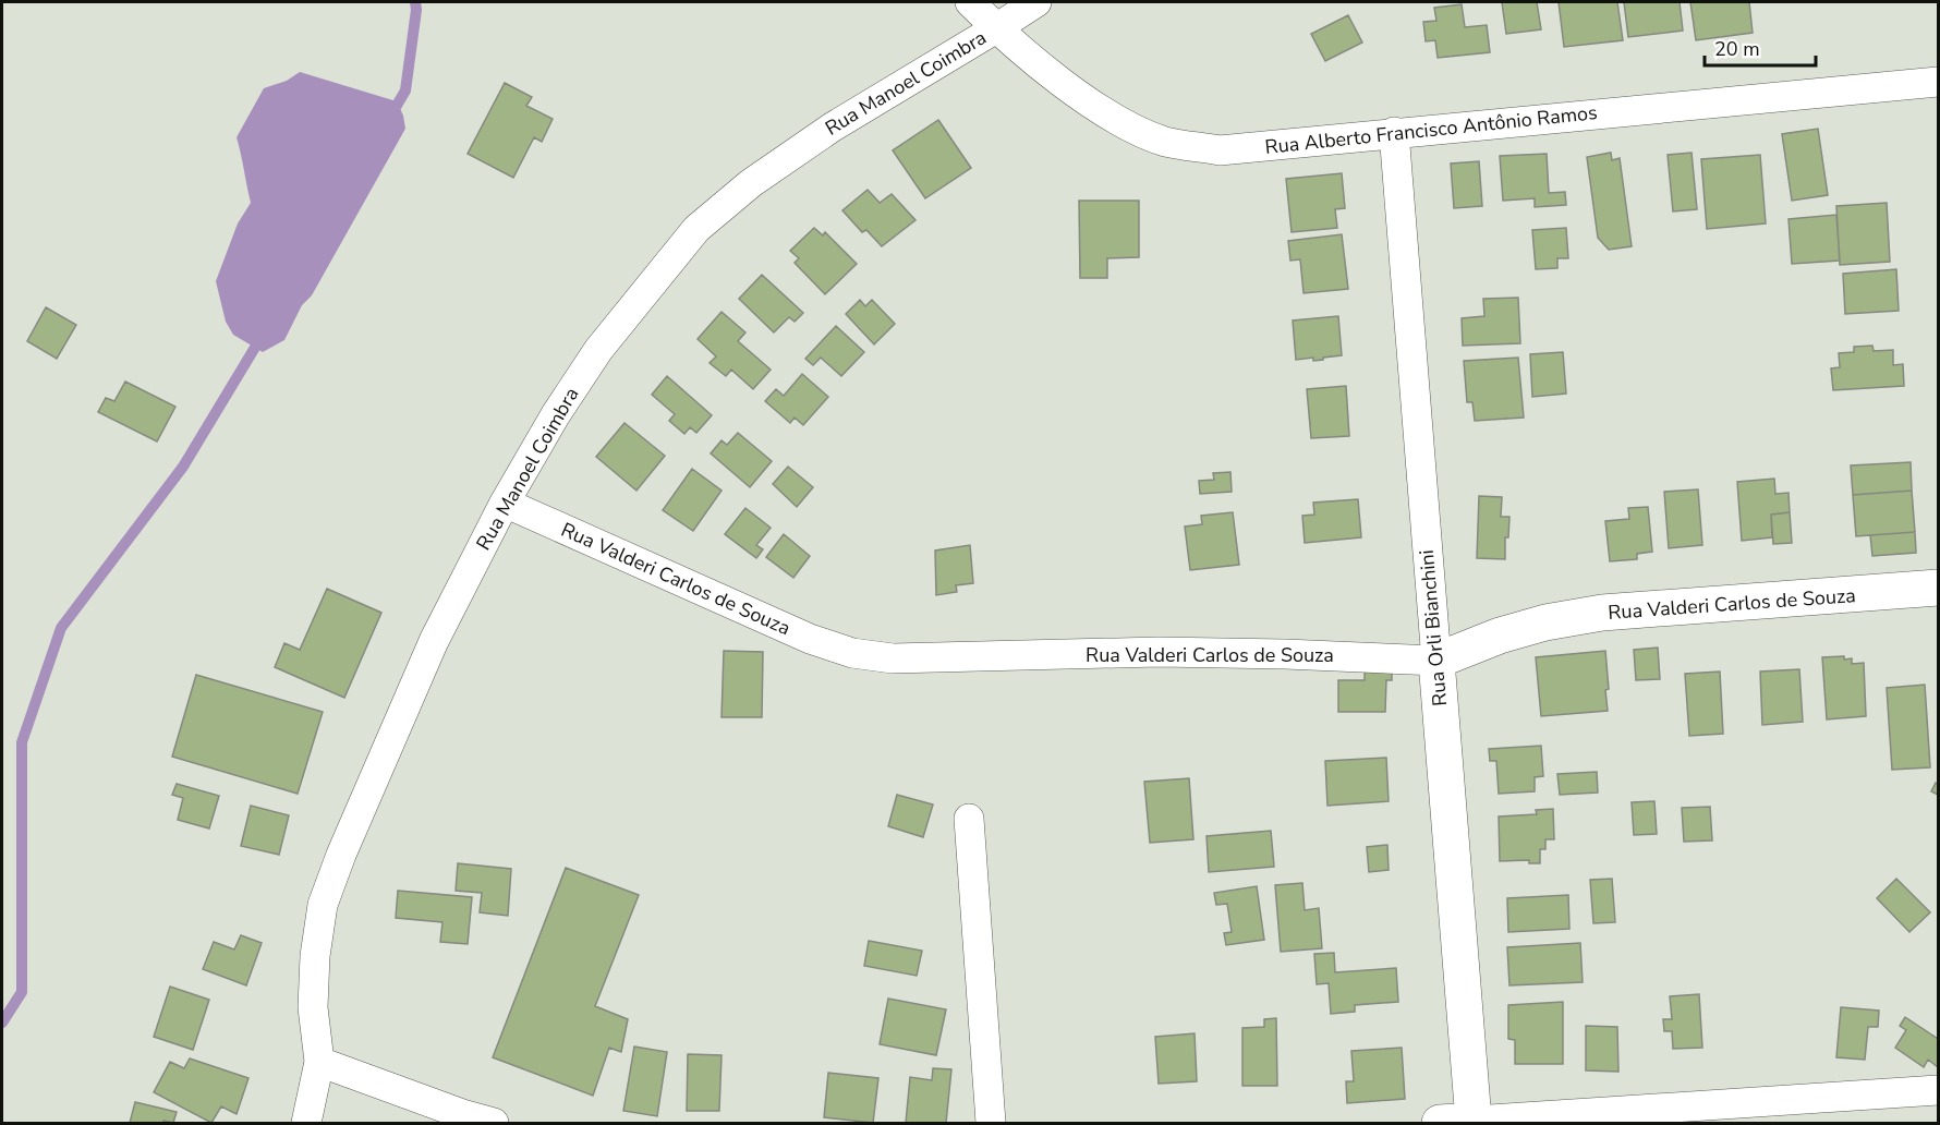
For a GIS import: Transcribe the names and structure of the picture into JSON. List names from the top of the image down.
{
  "streets": {
    "street": [
      "Rua Manoel Coimbra",
      "Rua Alberto Francisco Antônio Ramos",
      "Rua Valderi Carlos de Souza",
      "Rua Orli Bianchini"
    ]
  },
  "crossings": [
    ["Rua Manoel Coimbra", "Rua Alberto Francisco Antônio Ramos"],
    ["Rua Manoel Coimbra", "Rua Valderi Carlos de Souza"],
    ["Rua Alberto Francisco Antônio Ramos", "Rua Orli Bianchini"],
    ["Rua Valderi Carlos de Souza", "Rua Orli Bianchini"]
  ],
  "scale_bar": "20 m"
}
